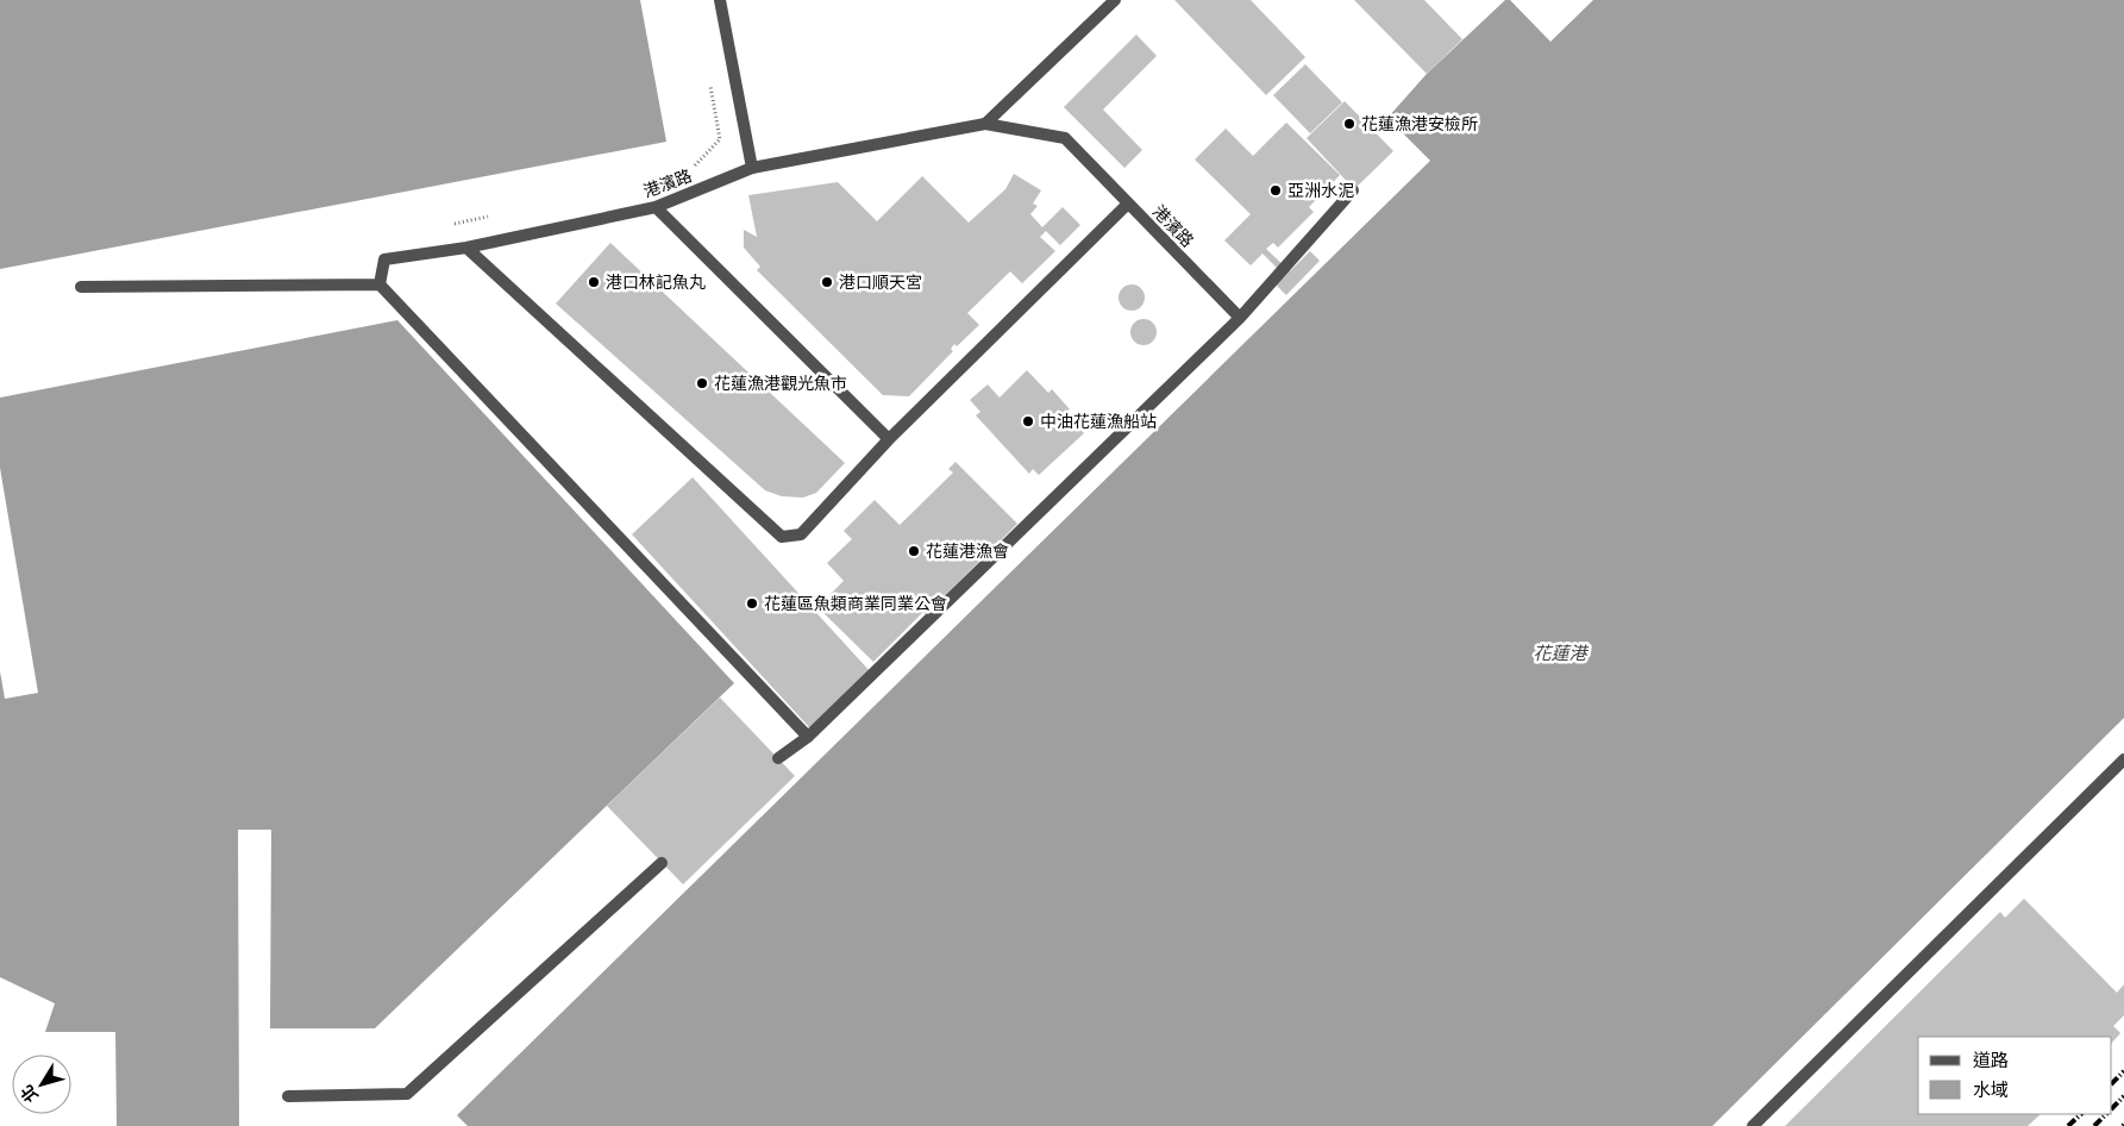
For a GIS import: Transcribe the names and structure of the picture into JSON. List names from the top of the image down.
{
  "streets": {
    "street": ["港濱路"]
  },
  "water": ["花蓮港"],
  "places": [
    "花蓮漁港安檢所",
    "亞洲水泥",
    "港口林記魚丸",
    "港口順天宮",
    "花蓮漁港觀光魚市",
    "中油花蓮漁船站",
    "花蓮港漁會",
    "花蓮區魚類商業同業公會"
  ],
  "legend": ["道路", "水域"],
  "north": "bottom left"
}
